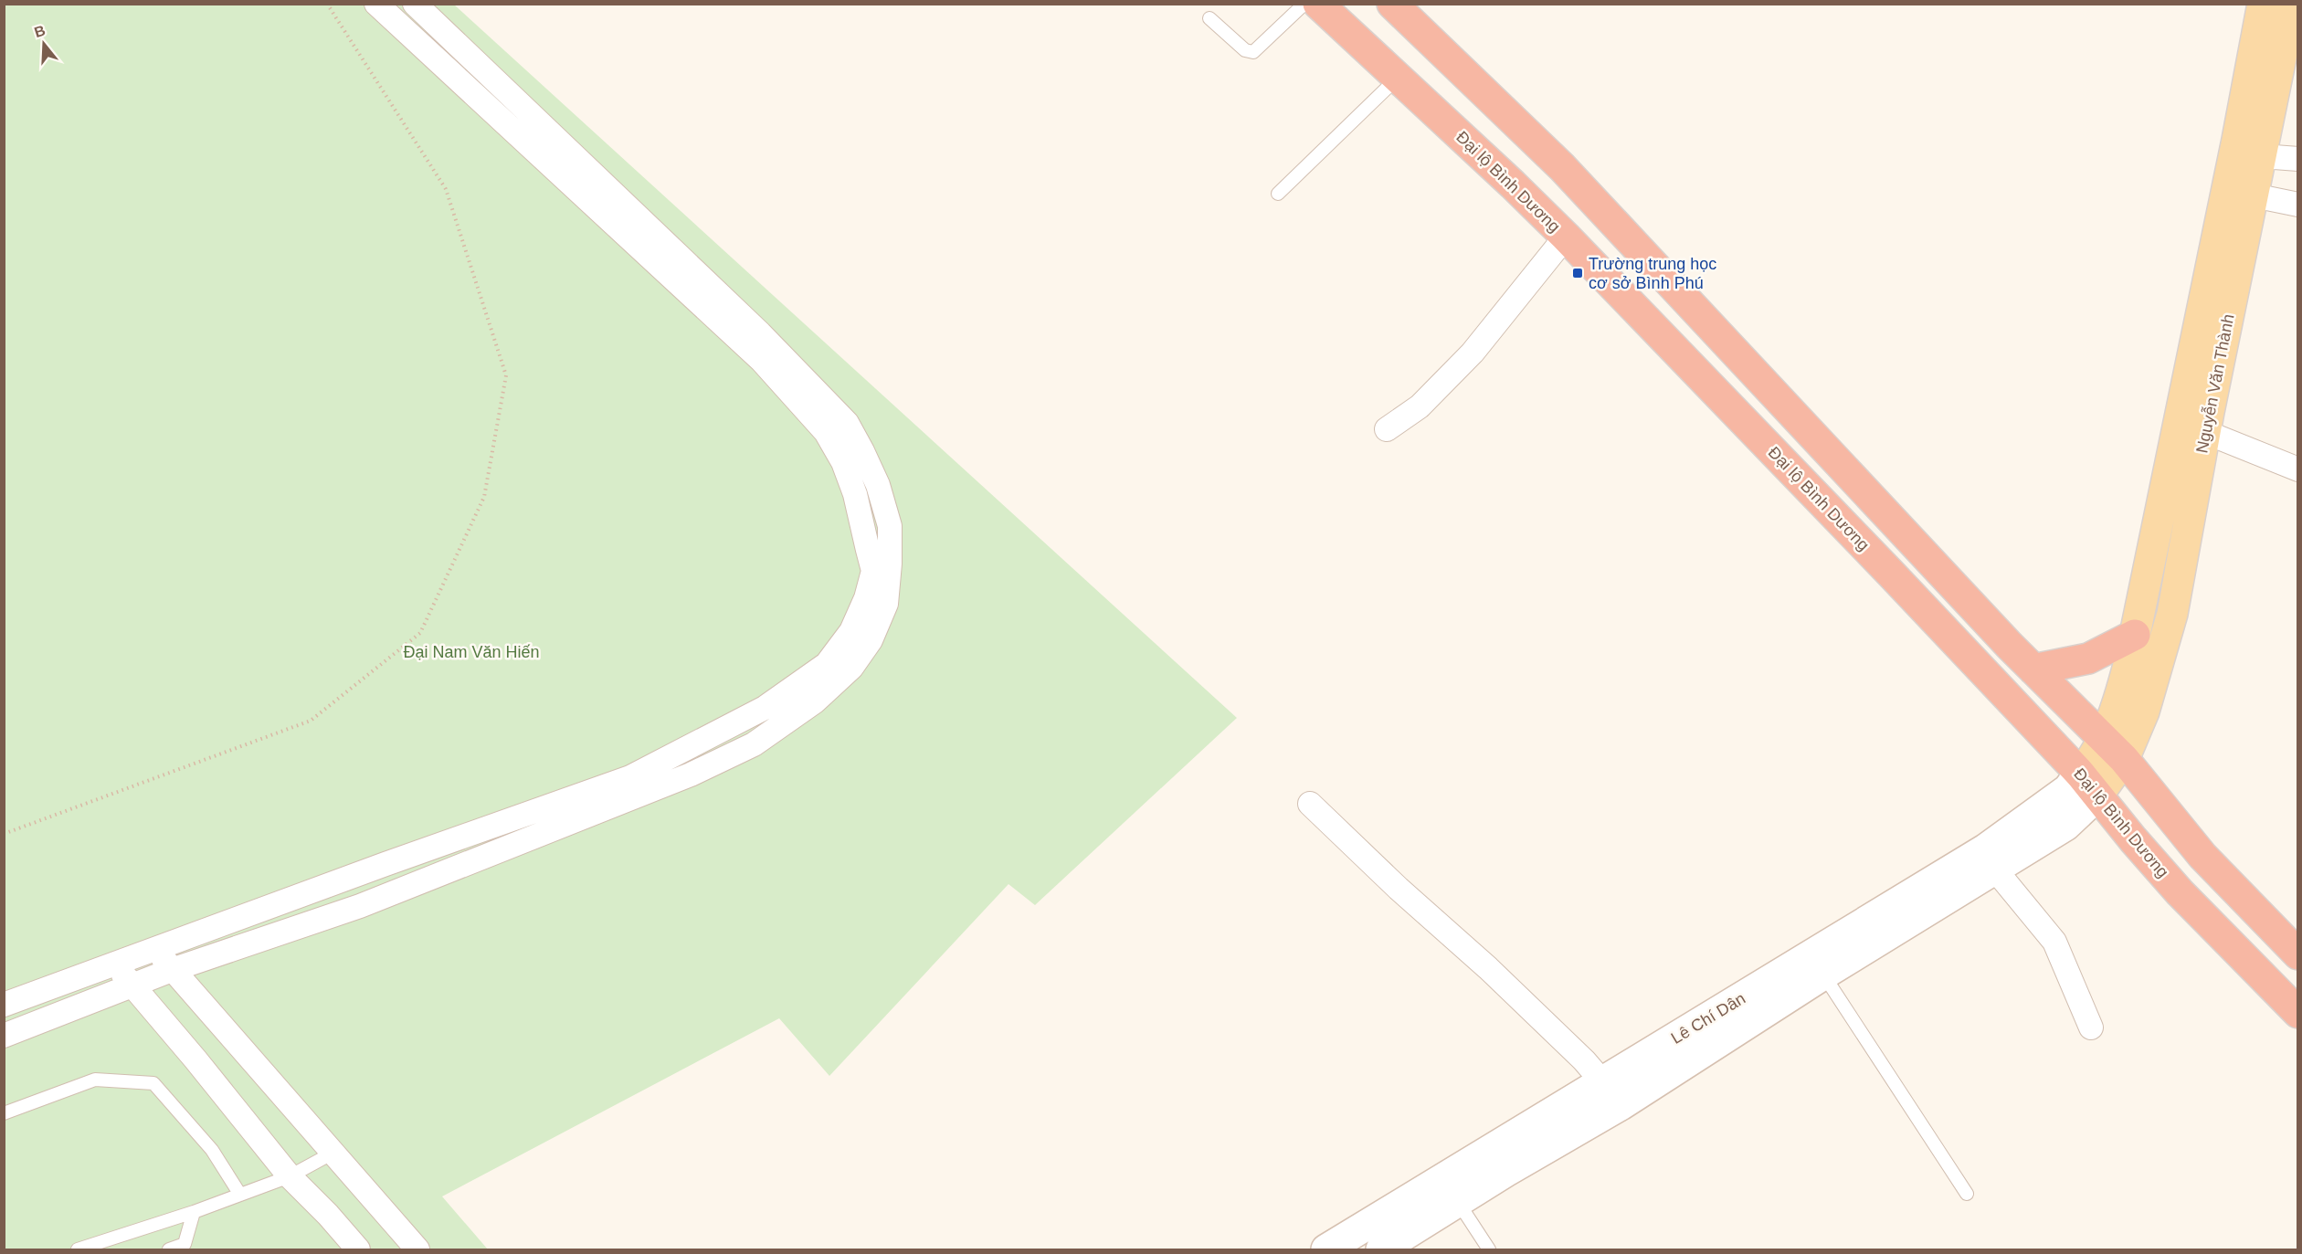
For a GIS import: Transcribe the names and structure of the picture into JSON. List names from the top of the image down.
{
  "streets": {
    "highway": ["Đại lộ Bình Dương"],
    "main road": ["Nguyễn Văn Thành", "Lê Chí Dân"]
  },
  "crossings": [
    ["Đại lộ Bình Dương", "Nguyễn Văn Thành"],
    ["Đại lộ Bình Dương", "Lê Chí Dân"],
    ["Nguyễn Văn Thành", "Lê Chí Dân"]
  ],
  "parks": ["Đại Nam Văn Hiến"],
  "places": {
    "transit": ["Trường trung học cơ sở Bình Phú"]
  },
  "north": "top"
}
